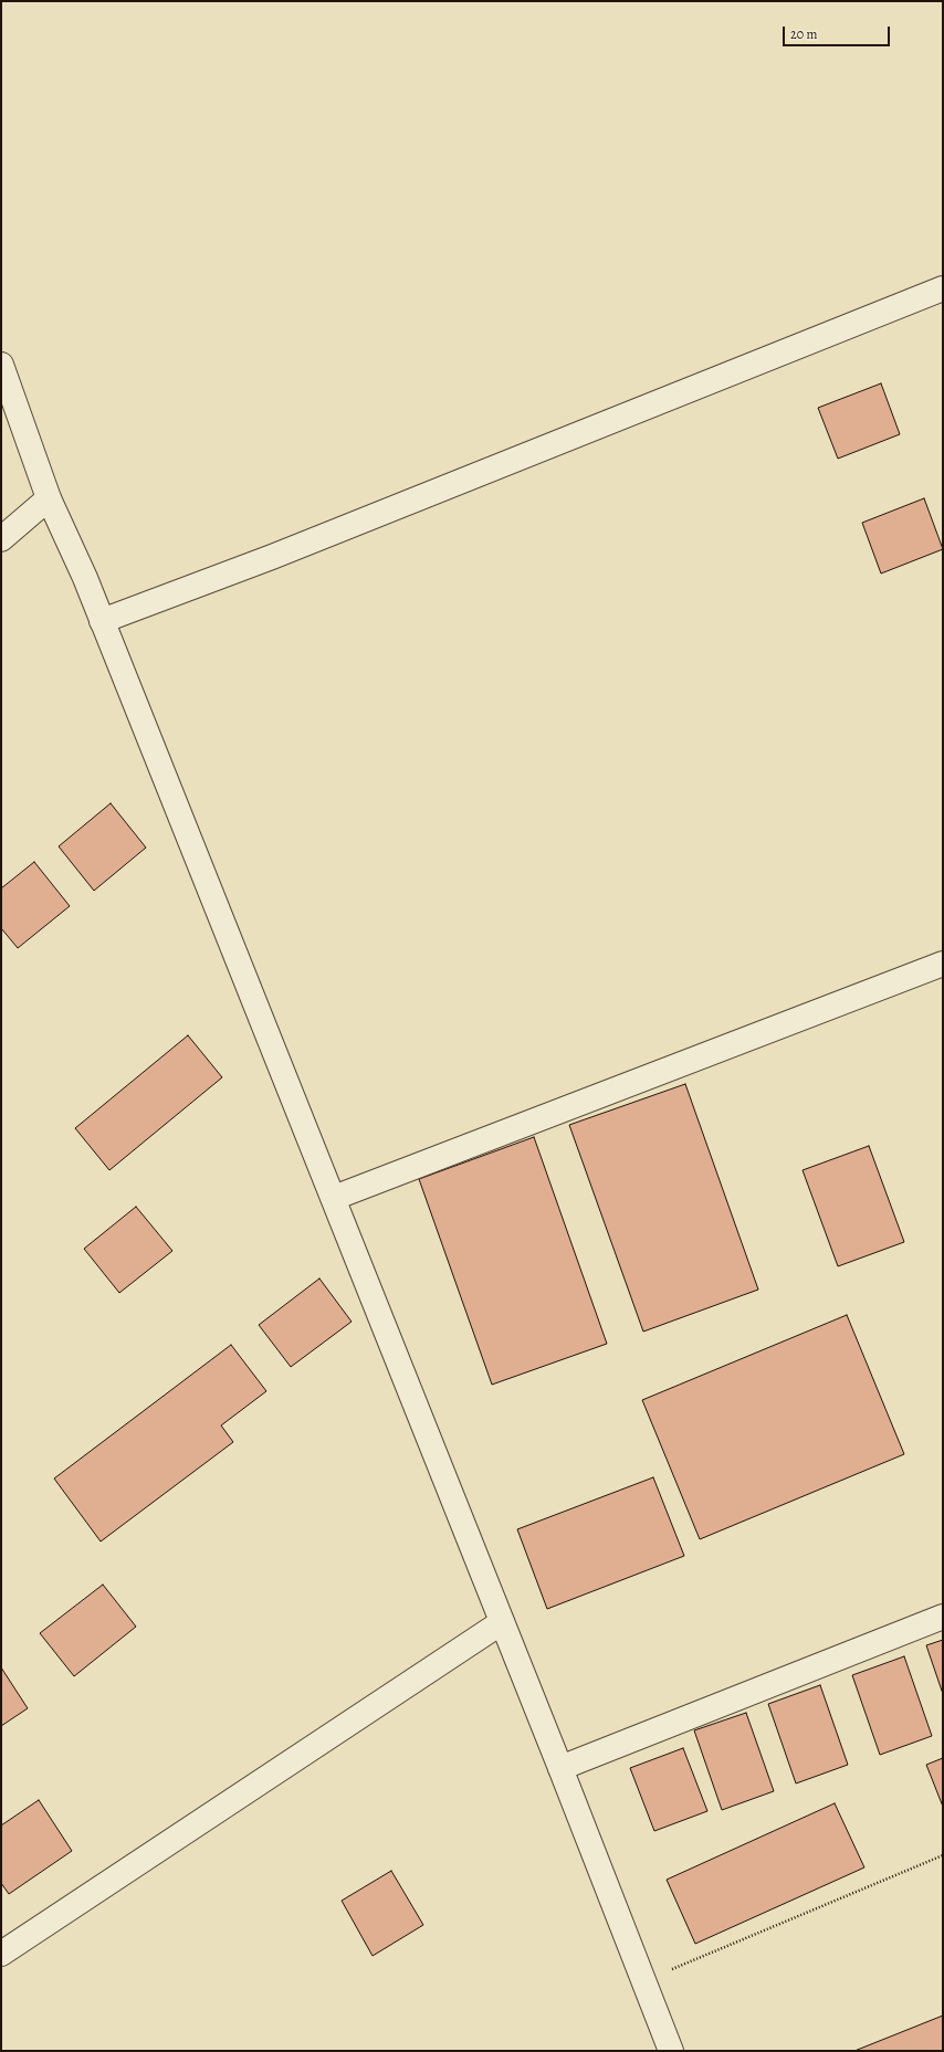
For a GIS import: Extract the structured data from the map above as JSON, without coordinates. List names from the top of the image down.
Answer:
{
  "scale_bar": "20 m"
}
